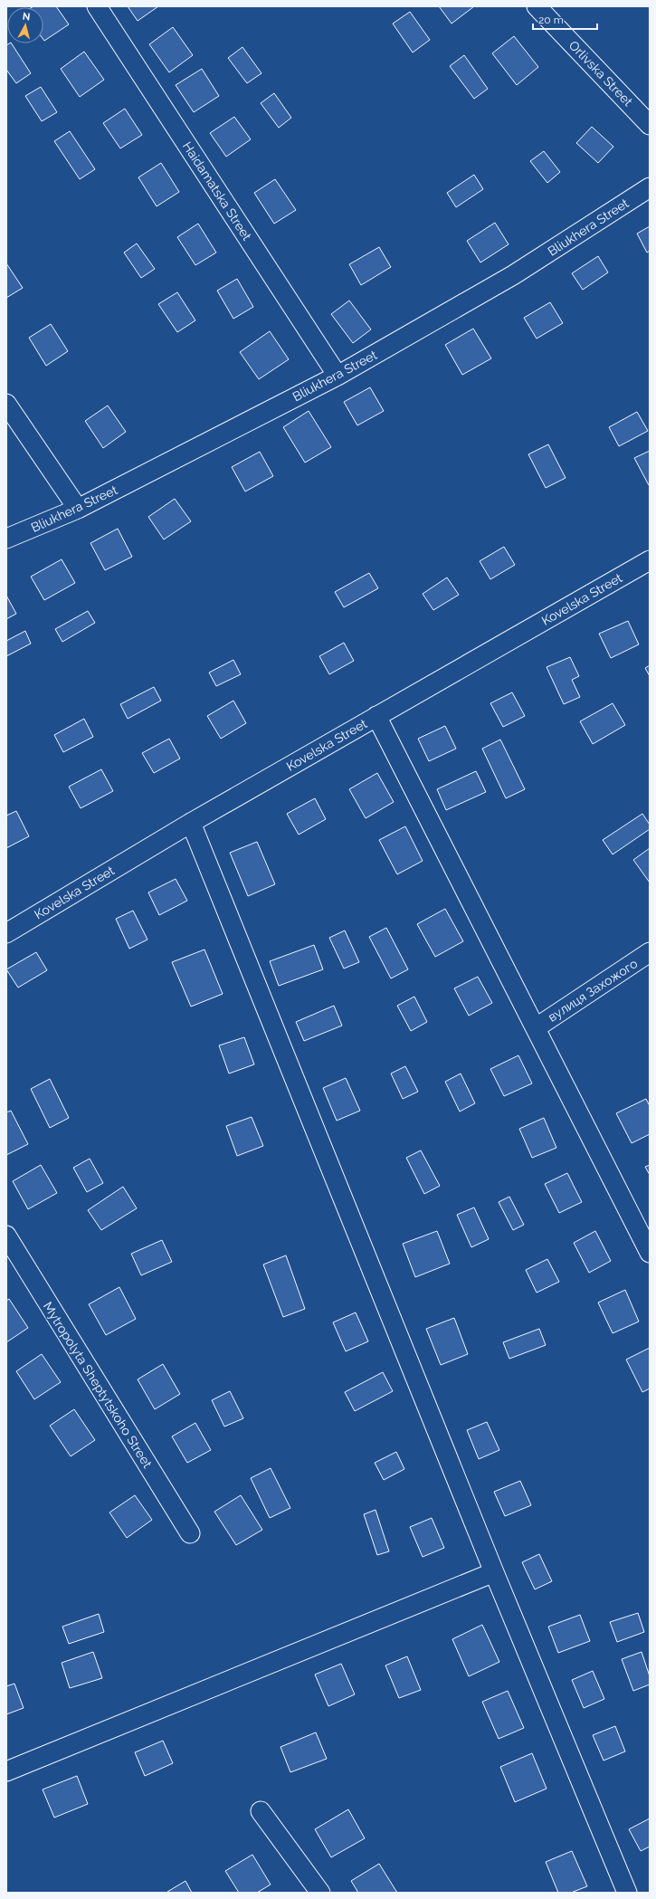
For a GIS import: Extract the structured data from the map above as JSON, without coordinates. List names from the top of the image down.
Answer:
{
  "streets": {
    "street": [
      "Orlivska Street",
      "Haidamatska Street",
      "Bliukhera Street",
      "Kovelska Street",
      "вулиця Захожого",
      "Mytropolyta Sheptytskoho Street"
    ]
  },
  "crossings": [
    ["Haidamatska Street", "Bliukhera Street"]
  ],
  "scale_bar": "20 m",
  "north": "top"
}
